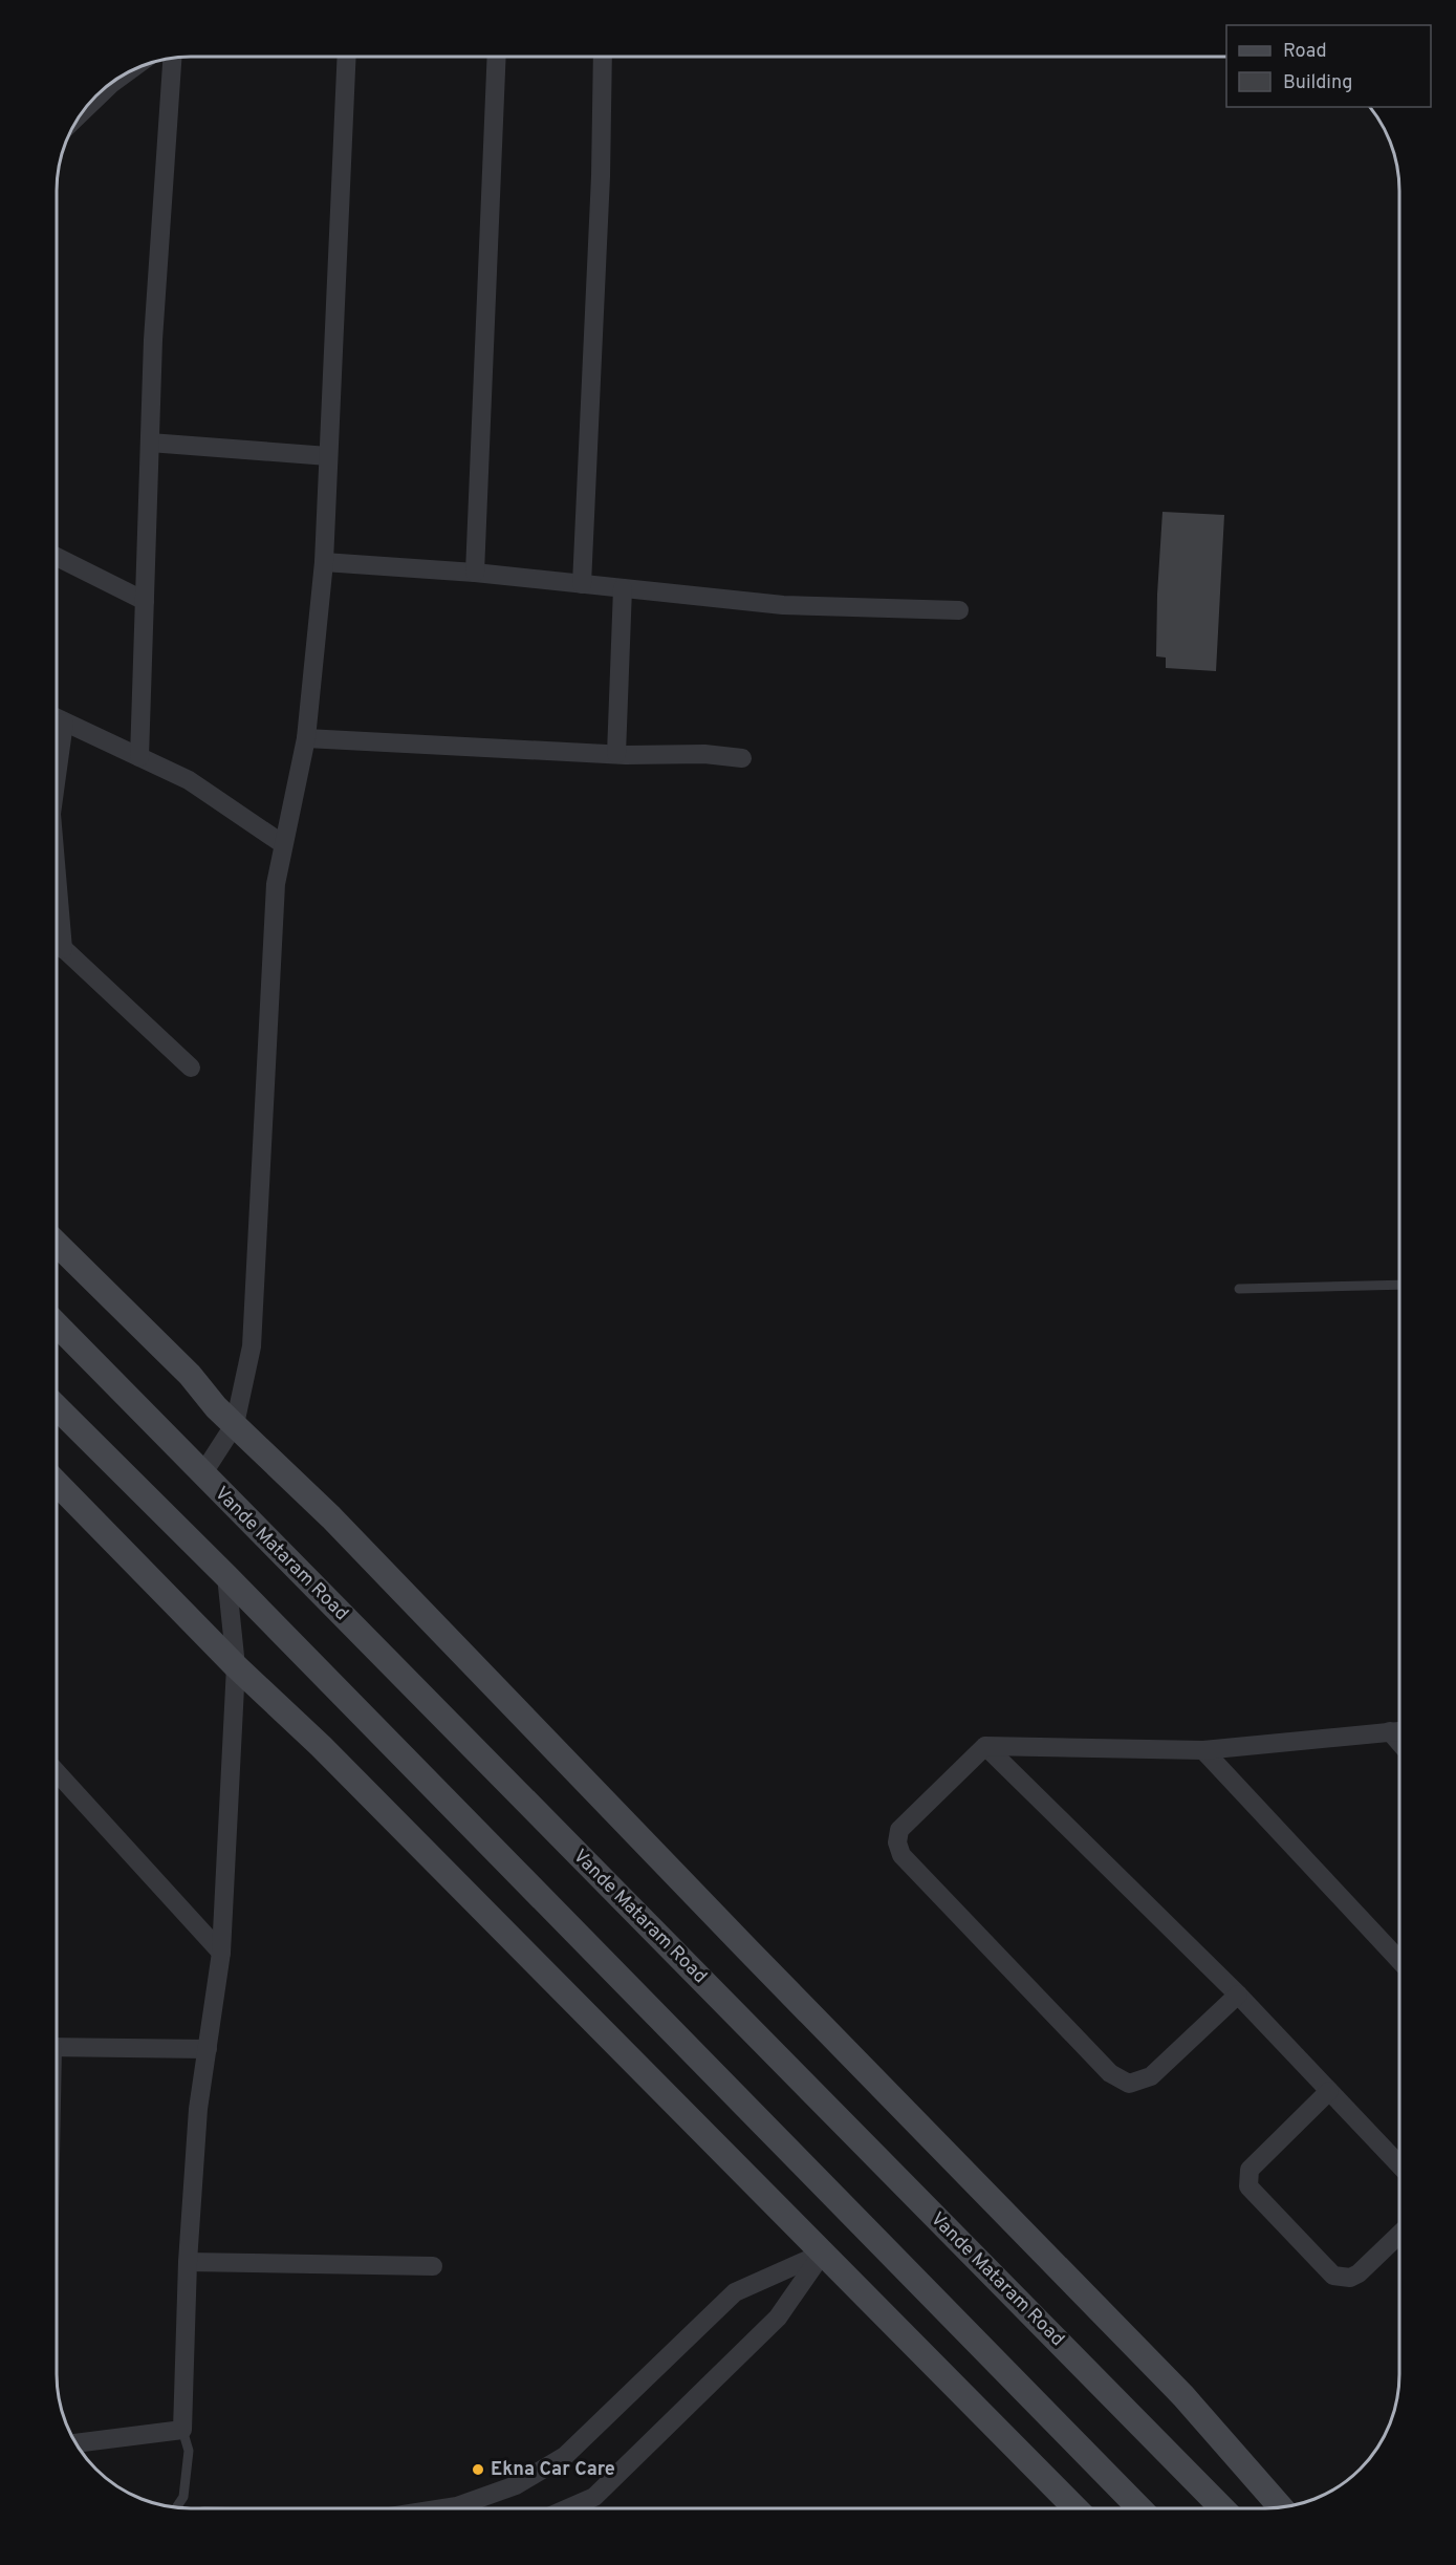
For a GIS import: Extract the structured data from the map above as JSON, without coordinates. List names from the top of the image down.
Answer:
{
  "streets": {
    "main road": ["Vande Mataram Road"]
  },
  "places": ["Ekna Car Care"],
  "legend": ["Road", "Building"]
}
